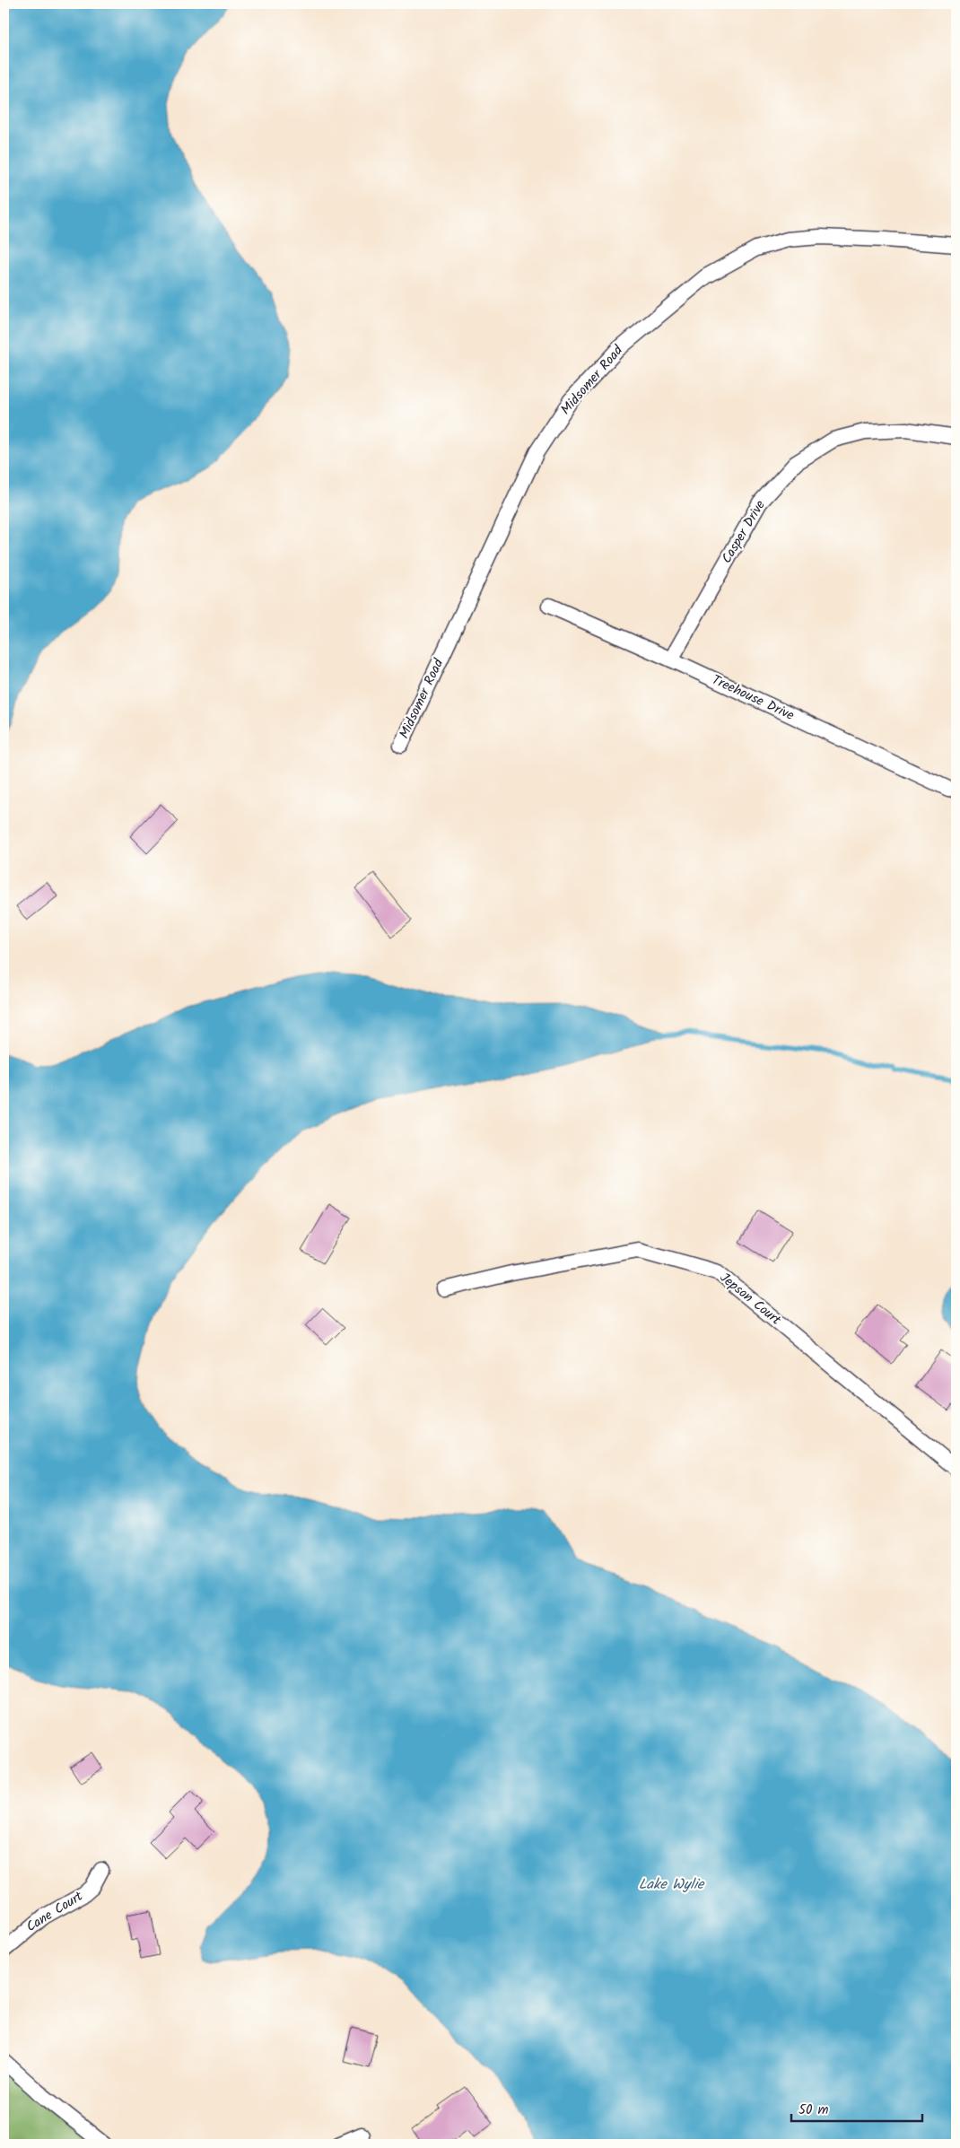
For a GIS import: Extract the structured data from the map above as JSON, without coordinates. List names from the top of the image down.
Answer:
{
  "streets": {
    "street": [
      "Midsomer Road",
      "Casper Drive",
      "Treehouse Drive",
      "Jepson Court",
      "Cane Court"
    ]
  },
  "crossings": [
    ["Casper Drive", "Treehouse Drive"]
  ],
  "water": ["Lake Wylie"],
  "scale_bar": "50 m"
}
